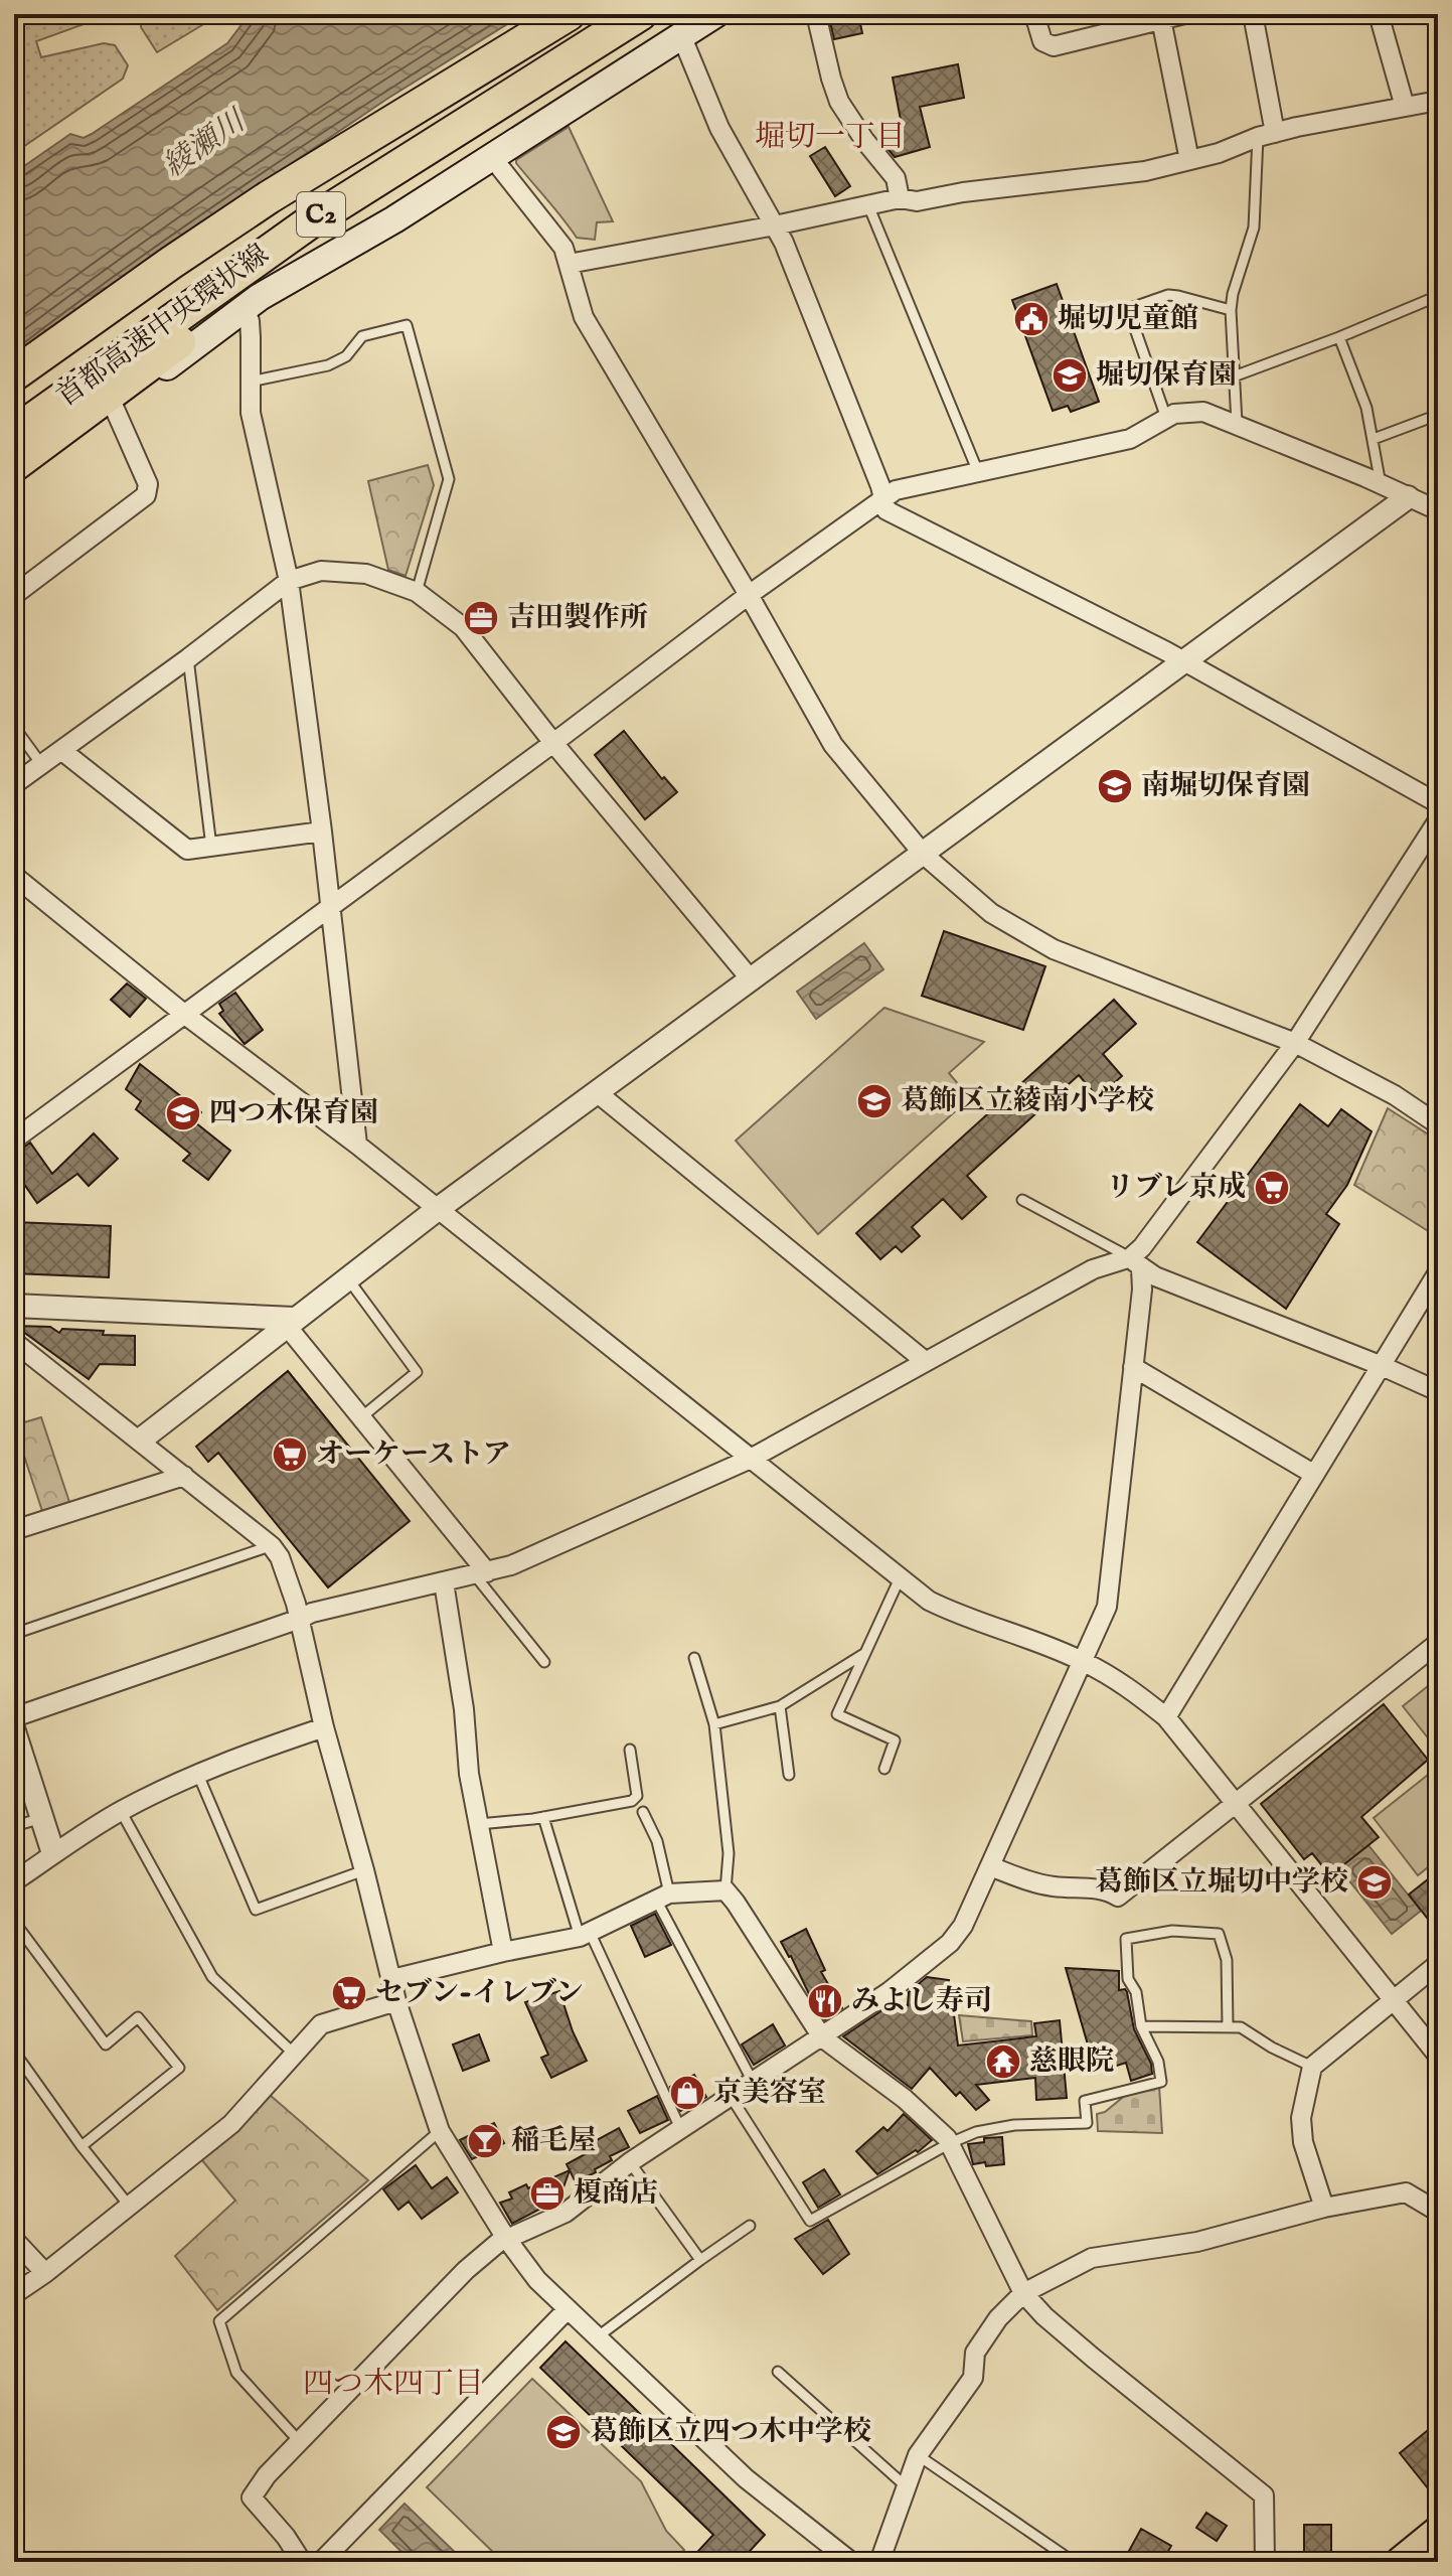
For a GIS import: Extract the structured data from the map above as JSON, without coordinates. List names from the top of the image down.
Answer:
{
  "streets": {
    "highway": ["C2", "首都高速中央環状線"]
  },
  "districts": ["堀切一丁目", "四つ木四丁目"],
  "water": ["綾瀬川"],
  "places": {
    "public building": ["堀切児童館"],
    "school or university": [
      "堀切保育園",
      "南堀切保育園",
      "葛飾区立綾南小学校",
      "四つ木保育園",
      "葛飾区立堀切中学校",
      "葛飾区立四つ木中学校"
    ],
    "office": ["吉田製作所", "榎商店"],
    "supermarket": ["リブレ京成", "オーケーストア", "セブン-イレブン"],
    "restaurant": ["みよし寿司"],
    "temple": ["慈眼院"],
    "shop": ["京美容室"],
    "bar": ["稲毛屋"]
  }
}
